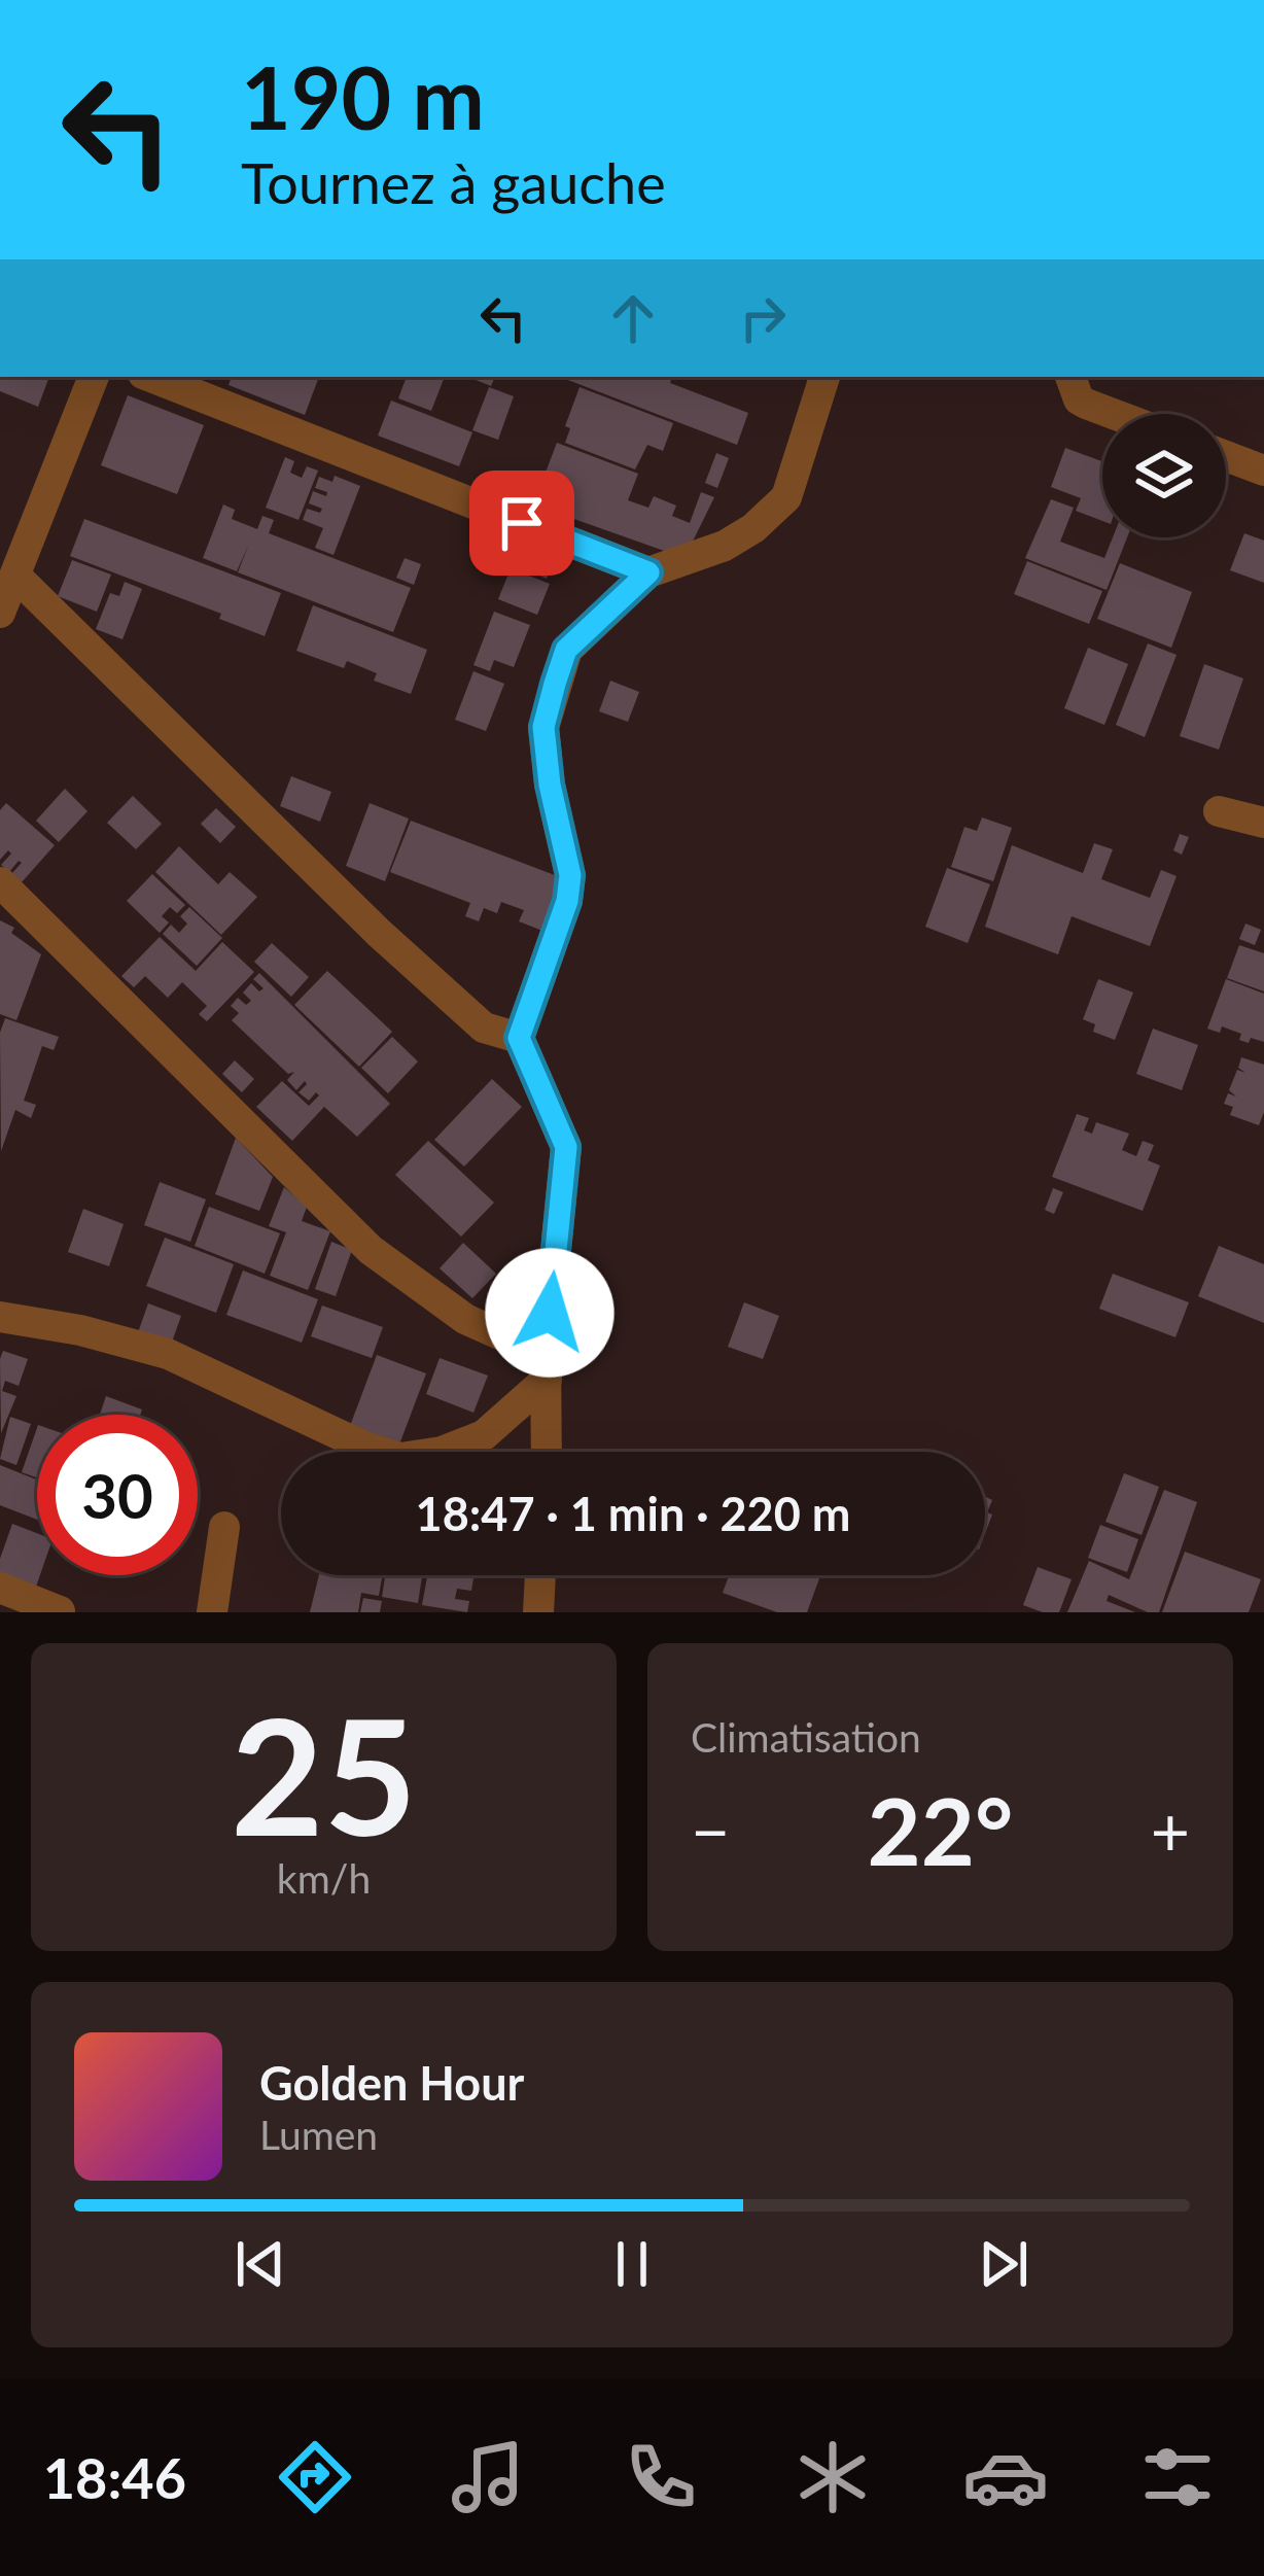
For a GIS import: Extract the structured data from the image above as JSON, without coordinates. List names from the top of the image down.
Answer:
{
  "page": {
    "turn": ["190 m", "Tournez à gauche"],
    "limit": "30",
    "trip": "18:47 · 1 min · 220 m",
    "tile": [
      ["25", "km/h"],
      "Climatisation"
    ],
    "heat": ["−", "22°", "+"],
    "song": ["Golden Hour", "Lumen"],
    "tabs": "18:46"
  }
}
